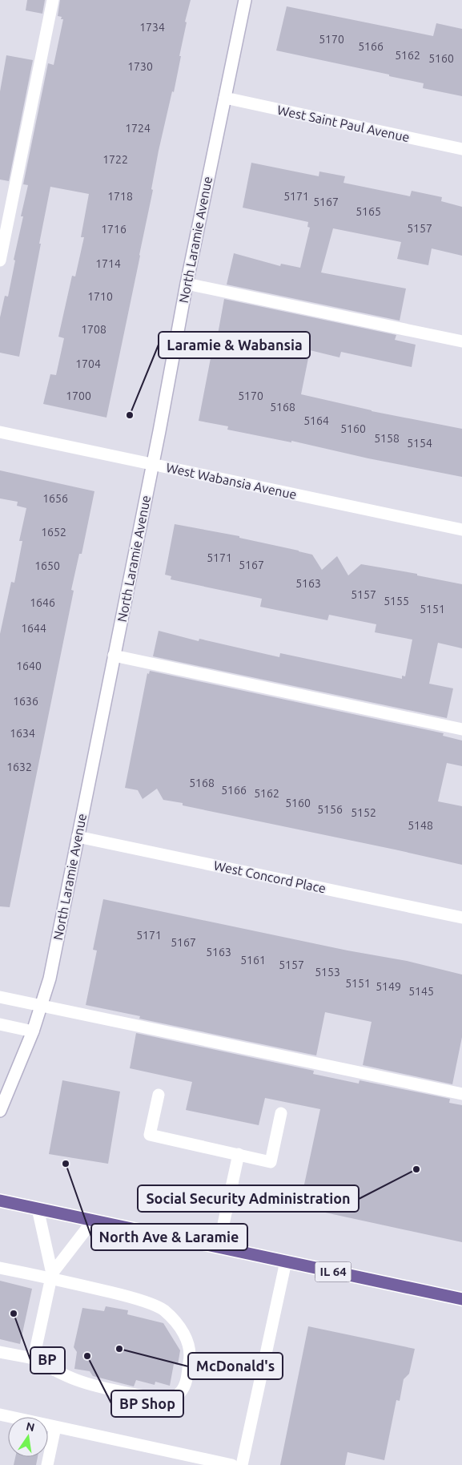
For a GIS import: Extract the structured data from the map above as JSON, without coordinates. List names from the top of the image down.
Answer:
{
  "streets": {
    "main road": ["IL 64"],
    "street": [
      "West Saint Paul Avenue",
      "North Laramie Avenue",
      "West Wabansia Avenue",
      "West Concord Place"
    ]
  },
  "crossings": [
    ["West Saint Paul Avenue", "North Laramie Avenue"],
    ["North Laramie Avenue", "West Wabansia Avenue"],
    ["North Laramie Avenue", "West Concord Place"]
  ],
  "places": [
    "Laramie & Wabansia",
    "North Ave & Laramie",
    "Social Security Administration",
    "BP",
    "McDonald's",
    "BP Shop"
  ],
  "house_numbers": [
    "1734",
    "5170",
    "5166",
    "5162",
    "5160",
    "1730",
    "1724",
    "1722",
    "1718",
    "5171",
    "5167",
    "5165",
    "5157",
    "1716",
    "1714",
    "1710",
    "1708",
    "1704",
    "1700",
    "5170",
    "5168",
    "5164",
    "5160",
    "5158",
    "5154",
    "1656",
    "1652",
    "5171",
    "5167",
    "1650",
    "5163",
    "5157",
    "5155",
    "1646",
    "5151",
    "1644",
    "1640",
    "1636",
    "1634",
    "1632",
    "5168",
    "5166",
    "5162",
    "5160",
    "5156",
    "5152",
    "5148",
    "5171",
    "5167",
    "5163",
    "5161",
    "5157",
    "5153",
    "5151",
    "5149",
    "5145"
  ],
  "north": "top"
}
